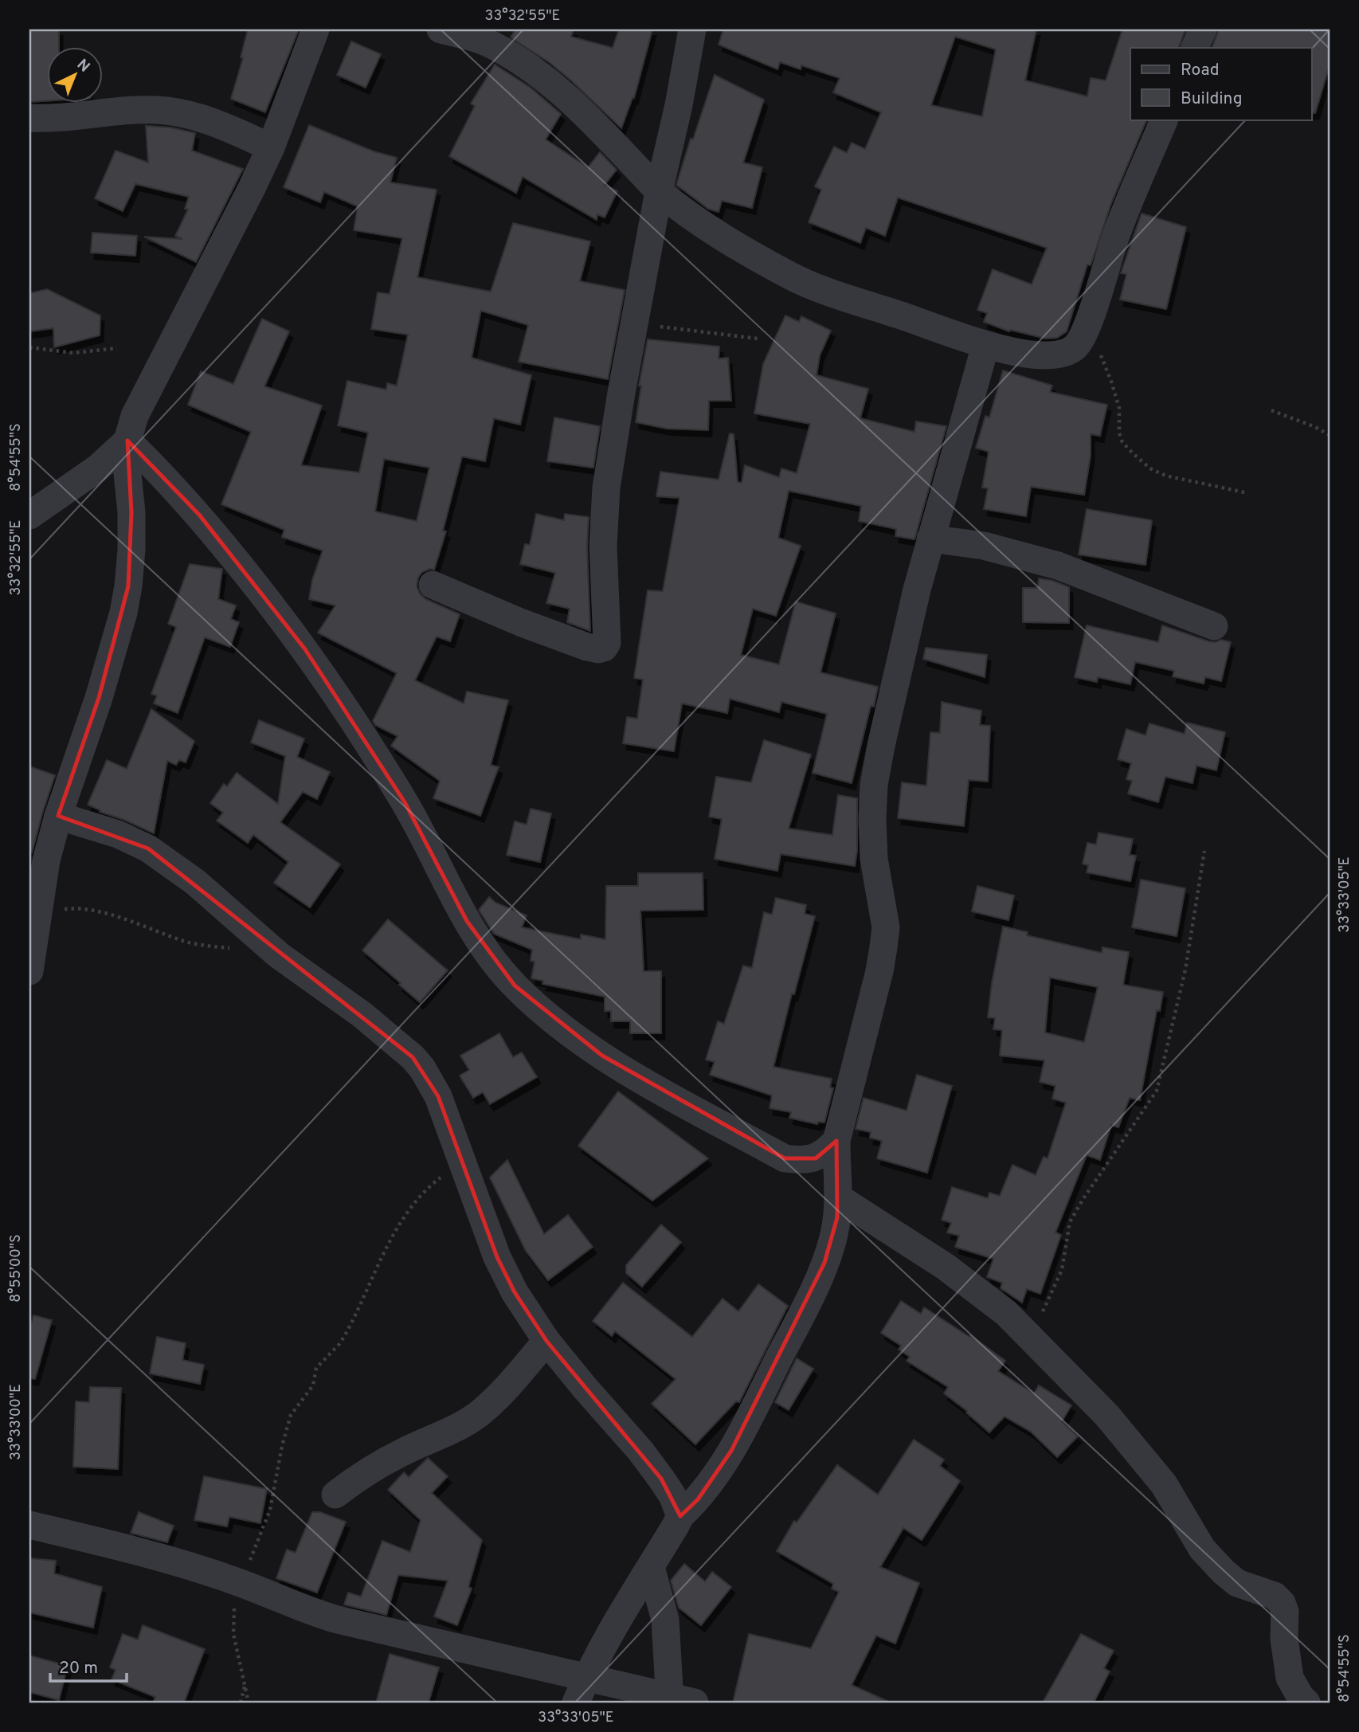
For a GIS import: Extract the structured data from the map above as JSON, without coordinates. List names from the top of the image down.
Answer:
{
  "legend": ["Road", "Building"],
  "scale_bar": "20 m",
  "north": "top right",
  "coordinates": [
    "33°32'55\"E",
    "8°54'55\"S",
    "33°33'05\"E",
    "8°55'00\"S",
    "33°33'00\"E"
  ]
}
